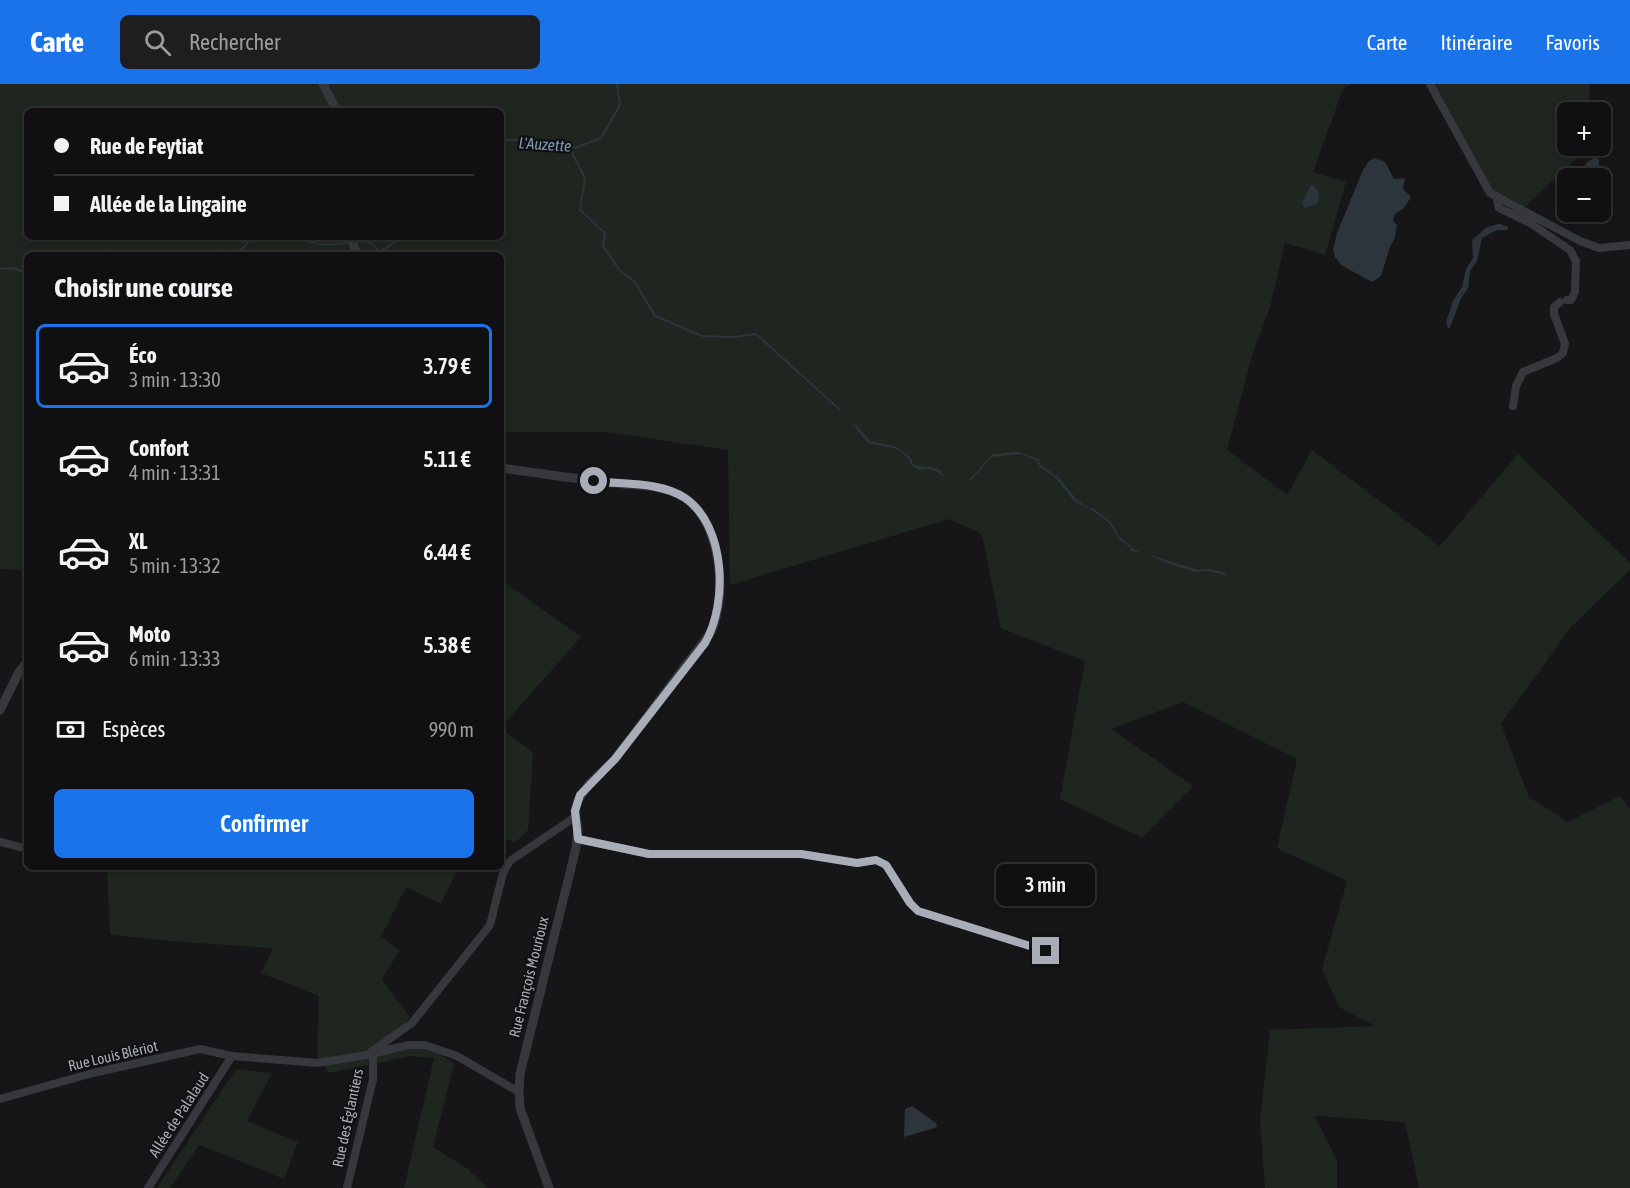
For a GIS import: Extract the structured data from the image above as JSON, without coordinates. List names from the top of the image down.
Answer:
{
  "streets": {
    "street": [
      "Rue François Mourioux",
      "Rue Louis Blériot",
      "Allée de Palalaud",
      "Rue des Églantiers"
    ]
  },
  "crossings": [
    ["Rue François Mourioux", "Rue Louis Blériot"],
    ["Rue Louis Blériot", "Allée de Palalaud"],
    ["Rue Louis Blériot", "Rue des Églantiers"]
  ],
  "water": ["L'Auzette"],
  "page": {
    "header": "Carte",
    "search": "Rechercher",
    "nav": ["Carte", "Itinéraire", "Favoris"],
    "map_buttons": ["+", "−"],
    "banner": ["Rue de Feytiat", "Allée de la Lingaine"],
    "heading": "Choisir une course",
    "list": [
      {
        "name": "Éco",
        "note": "3 min · 13:30",
        "value": "3.79 €"
      },
      {
        "name": "Confort",
        "note": "4 min · 13:31",
        "value": "5.11 €"
      },
      {
        "name": "XL",
        "note": "5 min · 13:32",
        "value": "6.44 €"
      },
      {
        "name": "Moto",
        "note": "6 min · 13:33",
        "value": "5.38 €"
      }
    ],
    "pay": ["Espèces", "990 m"],
    "buttons": "Confirmer",
    "bubble": "3 min"
  }
}
